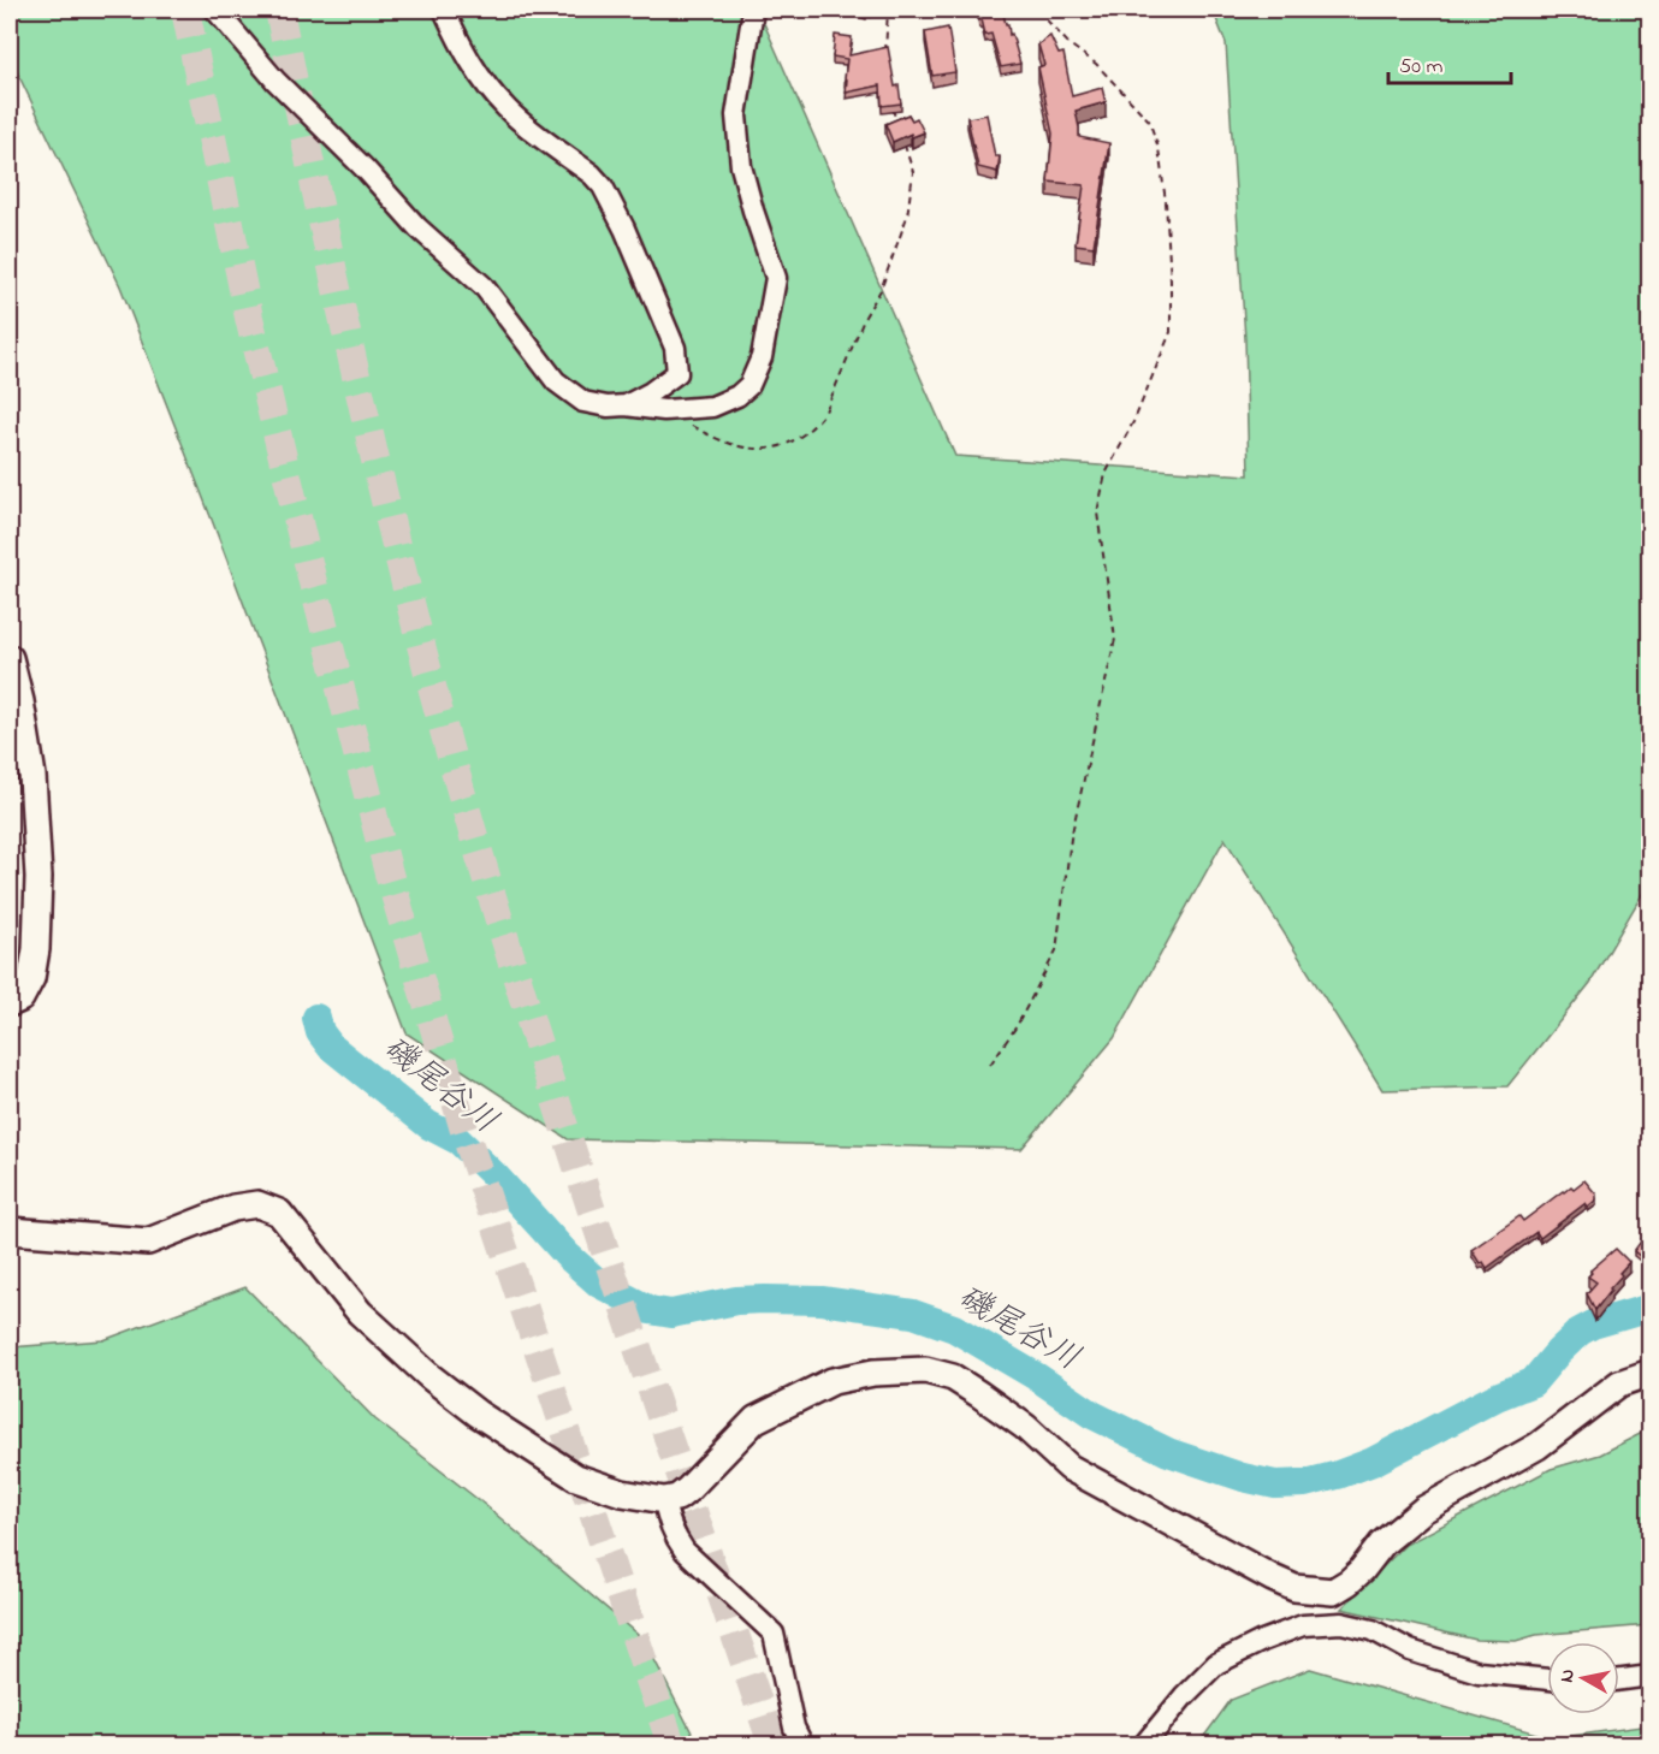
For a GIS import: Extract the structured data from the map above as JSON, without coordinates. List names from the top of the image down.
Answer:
{
  "water": ["磯尾谷川"],
  "scale_bar": "50 m",
  "north": "left"
}
